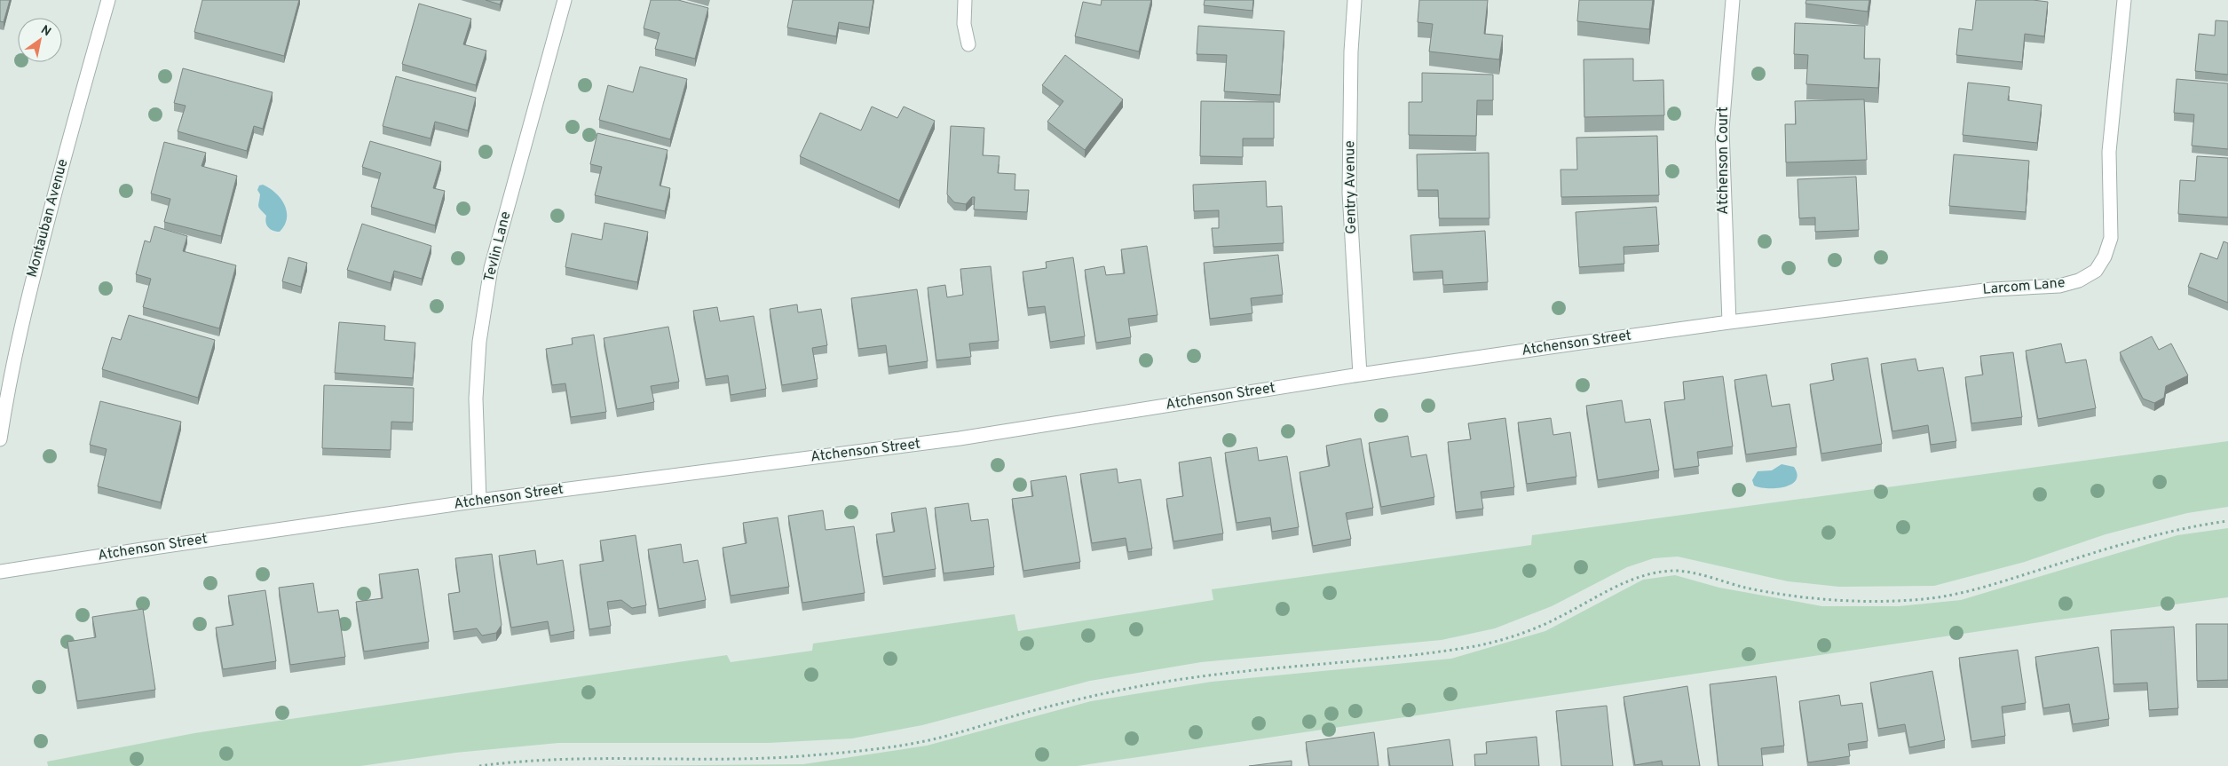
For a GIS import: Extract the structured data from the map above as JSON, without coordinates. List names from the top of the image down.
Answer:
{
  "streets": {
    "street": [
      "Atchenson Court",
      "Gentry Avenue",
      "Montauban Avenue",
      "Tevlin Lane",
      "Larcom Lane",
      "Atchenson Street"
    ]
  },
  "crossings": [
    ["Atchenson Court", "Larcom Lane"],
    ["Atchenson Court", "Atchenson Street"],
    ["Gentry Avenue", "Atchenson Street"],
    ["Tevlin Lane", "Atchenson Street"],
    ["Larcom Lane", "Atchenson Street"]
  ],
  "north": "top right"
}
